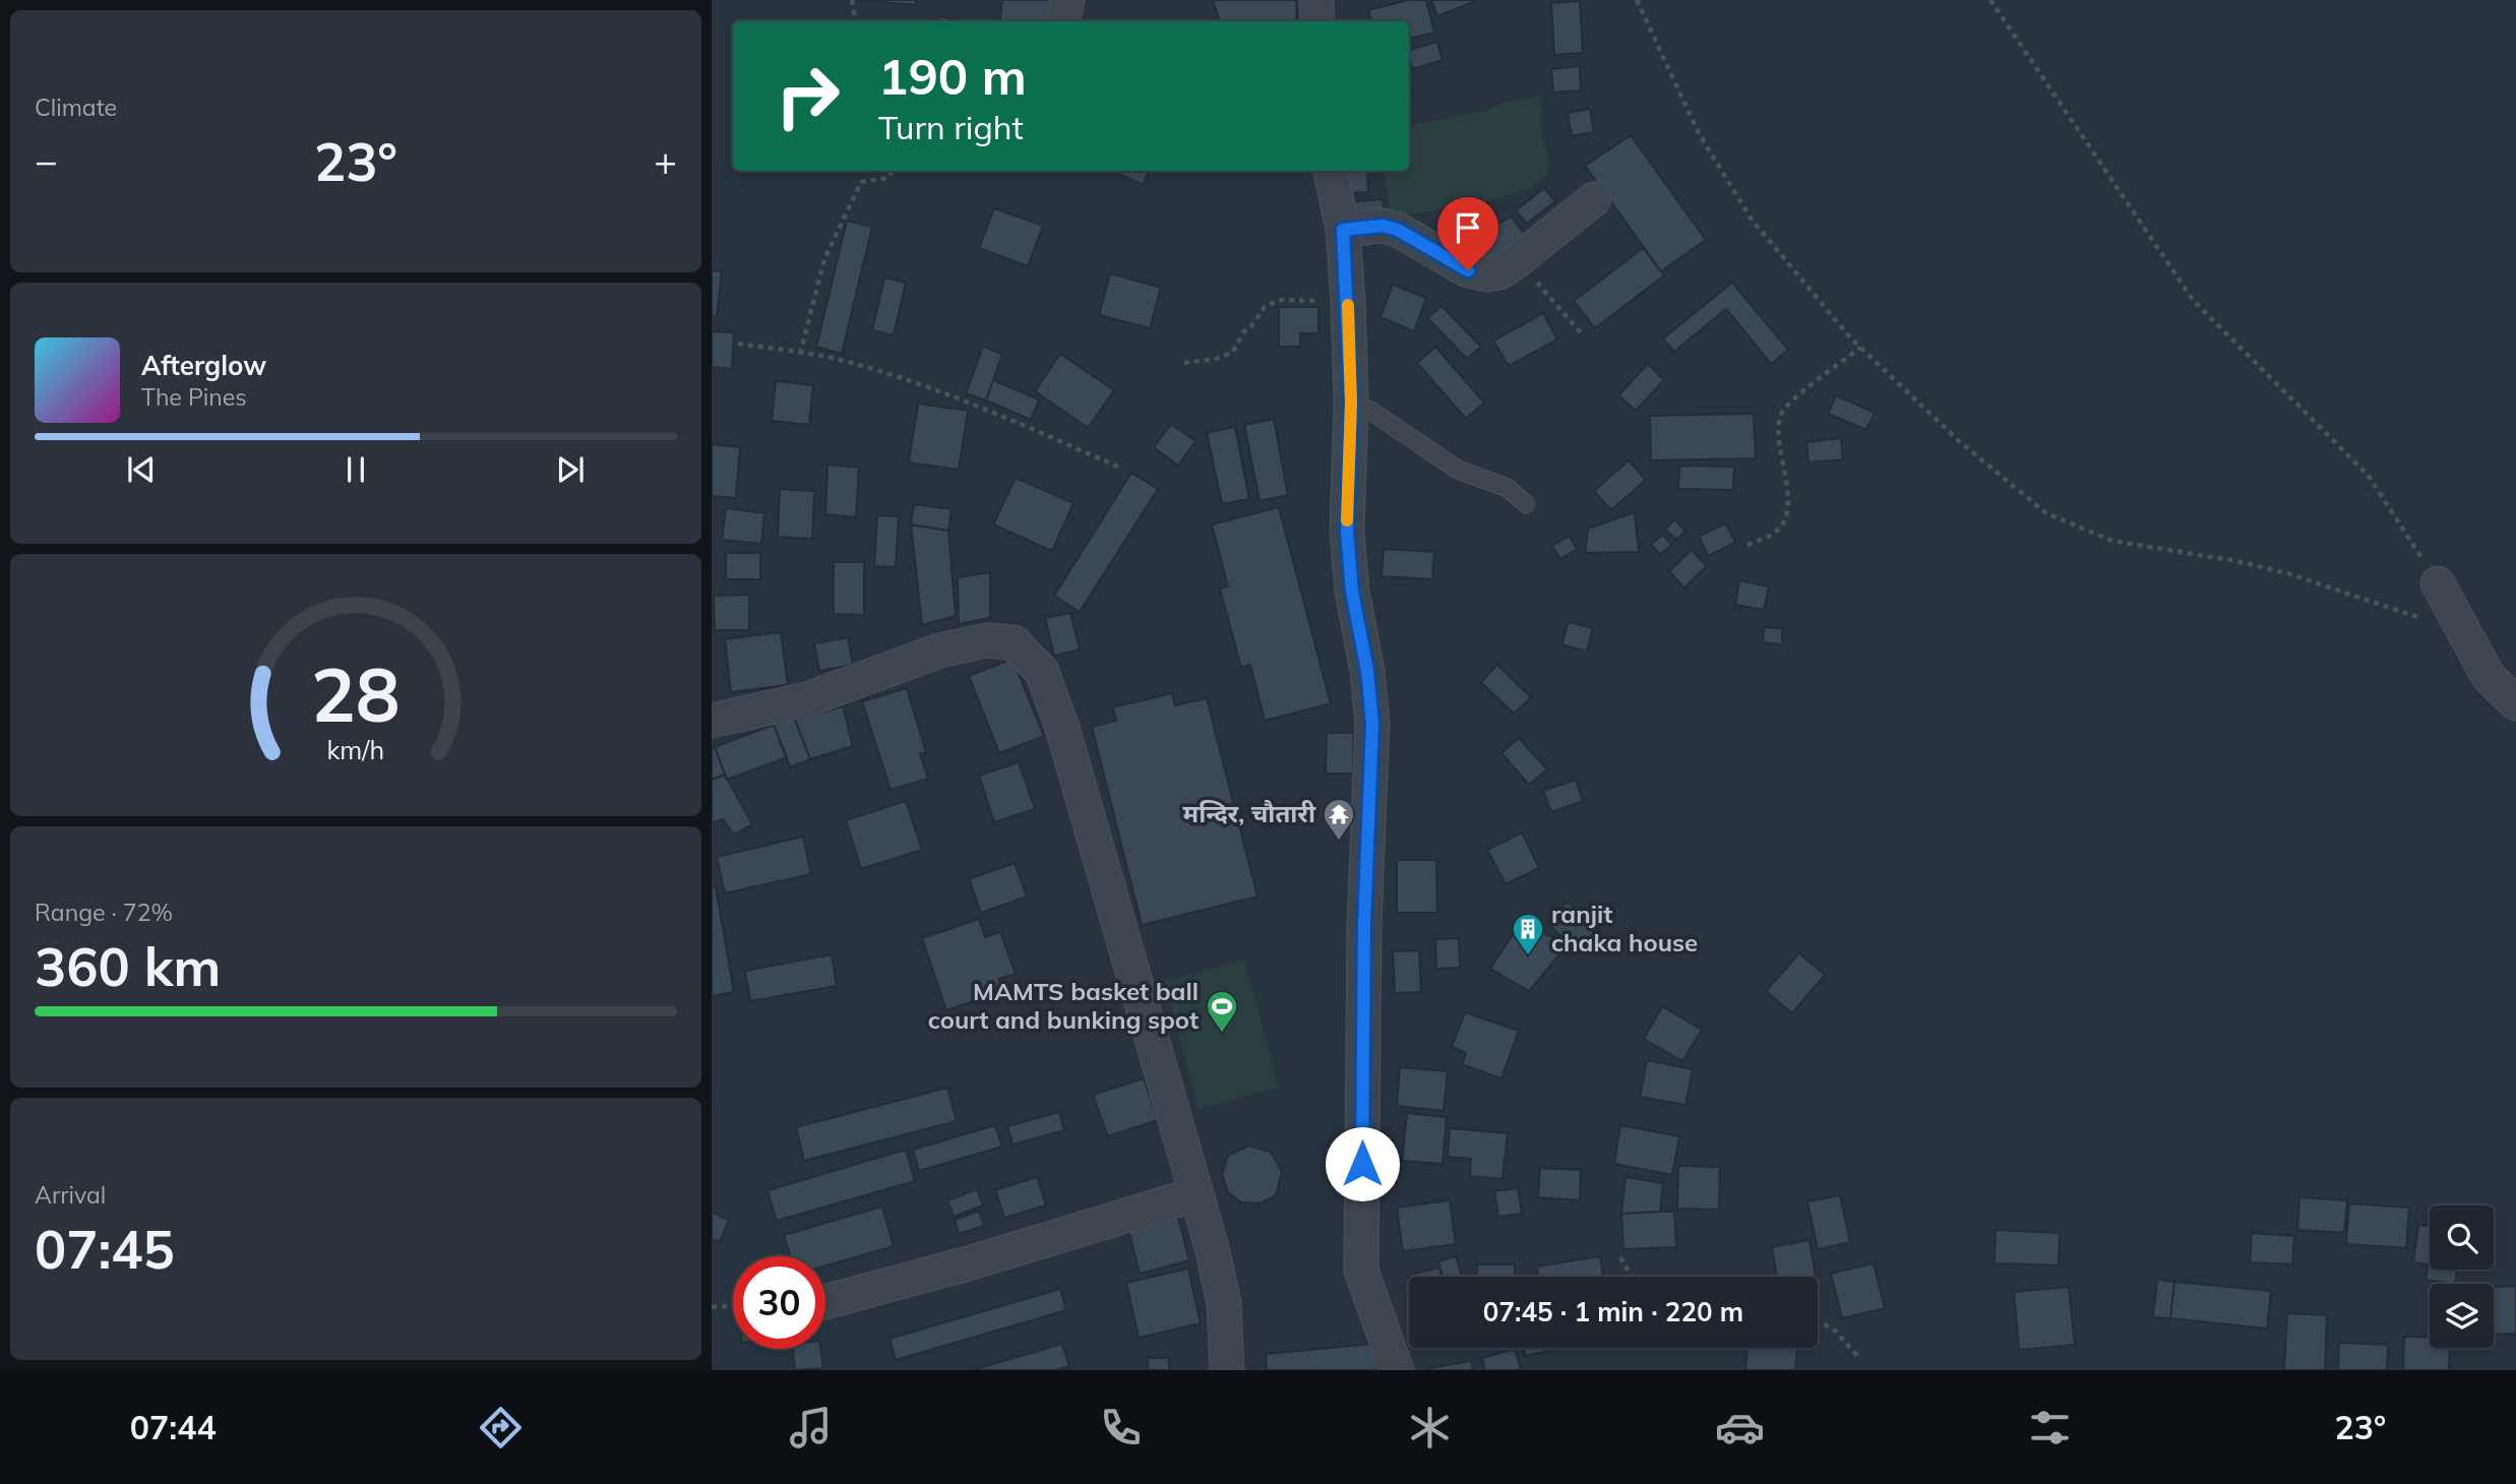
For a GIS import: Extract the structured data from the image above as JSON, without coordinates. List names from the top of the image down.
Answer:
{
  "places": {
    "temple": ["मन्दिर, चौतारी"],
    "building": ["ranjit chaka house"],
    "sports": ["MAMTS basket ball court and bunking spot"]
  },
  "page": {
    "tile": [
      "Climate",
      ["Range · 72%", "360 km"],
      ["Arrival", "07:45"]
    ],
    "turn": ["190 m", "Turn right"],
    "heat": ["−", "23°", "+"],
    "song": ["Afterglow", "The Pines"],
    "limit": "30",
    "trip": "07:45 · 1 min · 220 m",
    "tabs": ["07:44", "23°"],
    "gauge": ["28", "km/h"]
  }
}
